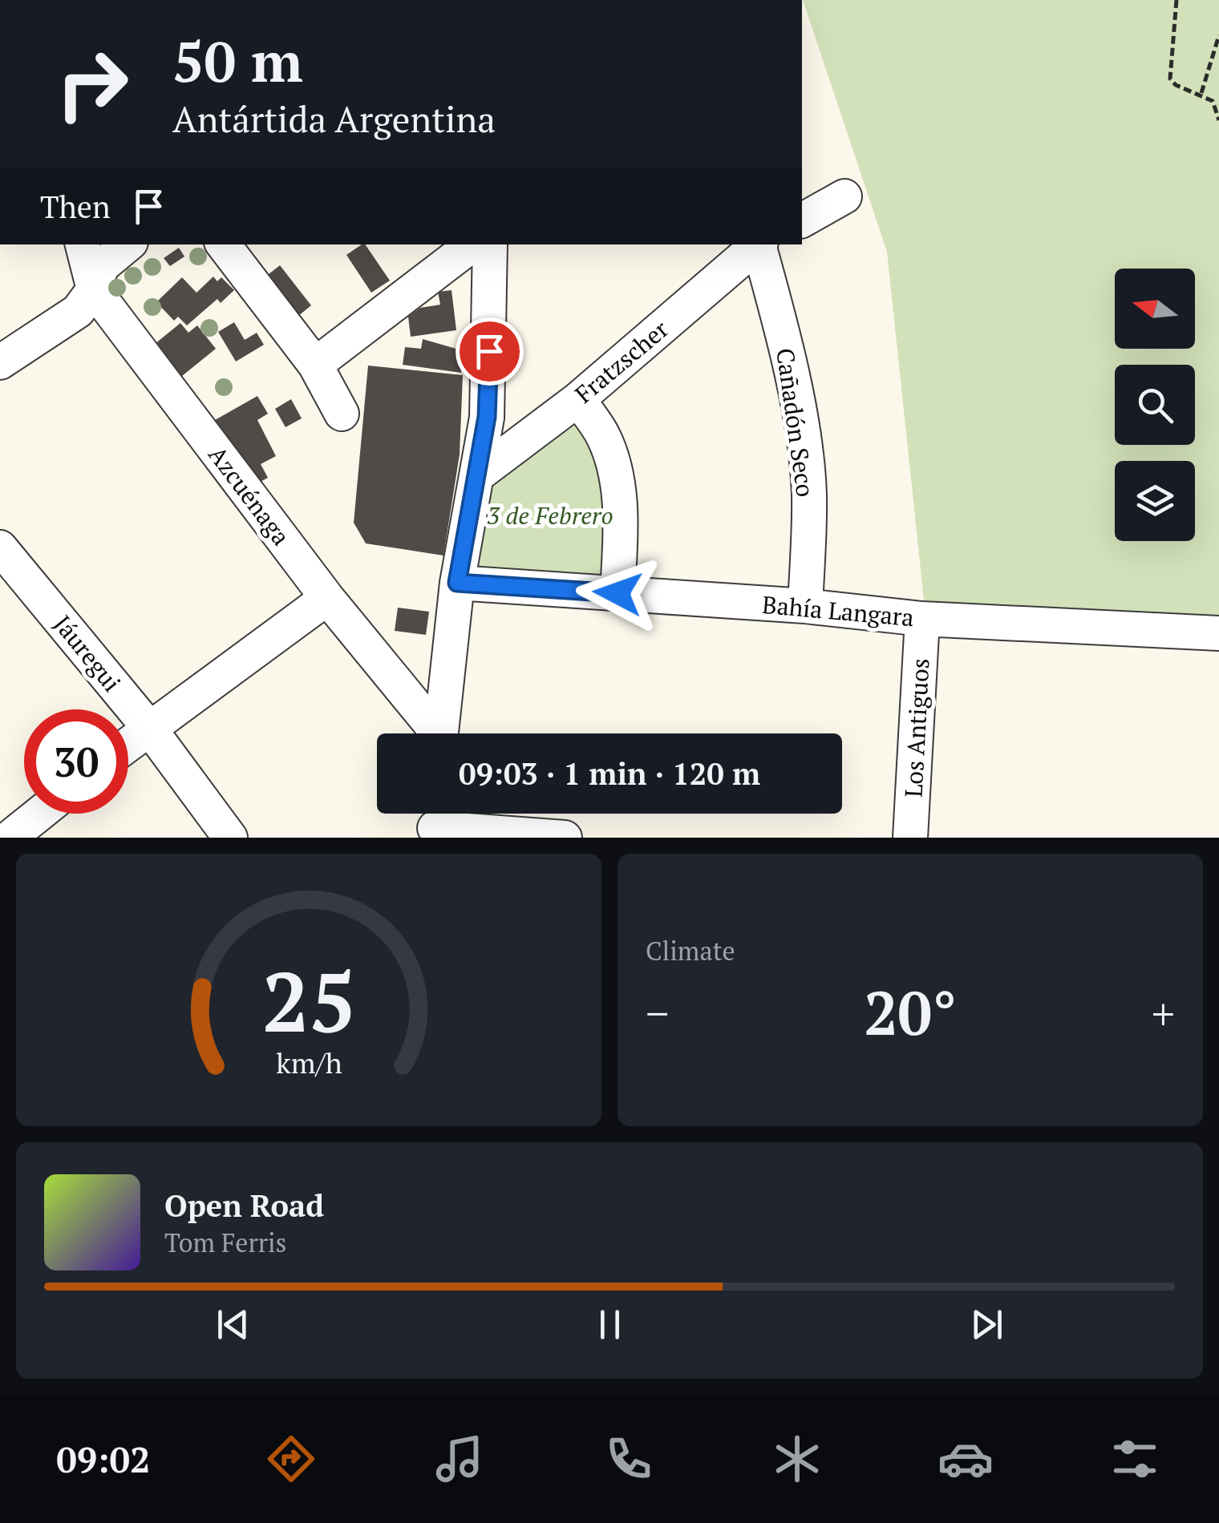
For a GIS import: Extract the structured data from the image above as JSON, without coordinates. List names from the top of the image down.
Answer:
{
  "streets": {
    "street": [
      "Fratzscher",
      "Cañadón Seco",
      "Azcuénaga",
      "Bahía Langara",
      "Jáuregui",
      "Los Antiguos"
    ]
  },
  "crossings": [
    ["Cañadón Seco", "Bahía Langara"],
    ["Bahía Langara", "Los Antiguos"]
  ],
  "parks": ["3 de Febrero"],
  "north": "left",
  "page": {
    "turn": ["50 m", "Antártida Argentina"],
    "then": "Then",
    "limit": "30",
    "trip": "09:03 · 1 min · 120 m",
    "tile": "Climate",
    "heat": ["−", "20°", "+"],
    "song": ["Open Road", "Tom Ferris"],
    "tabs": "09:02",
    "gauge": ["25", "km/h"]
  }
}
